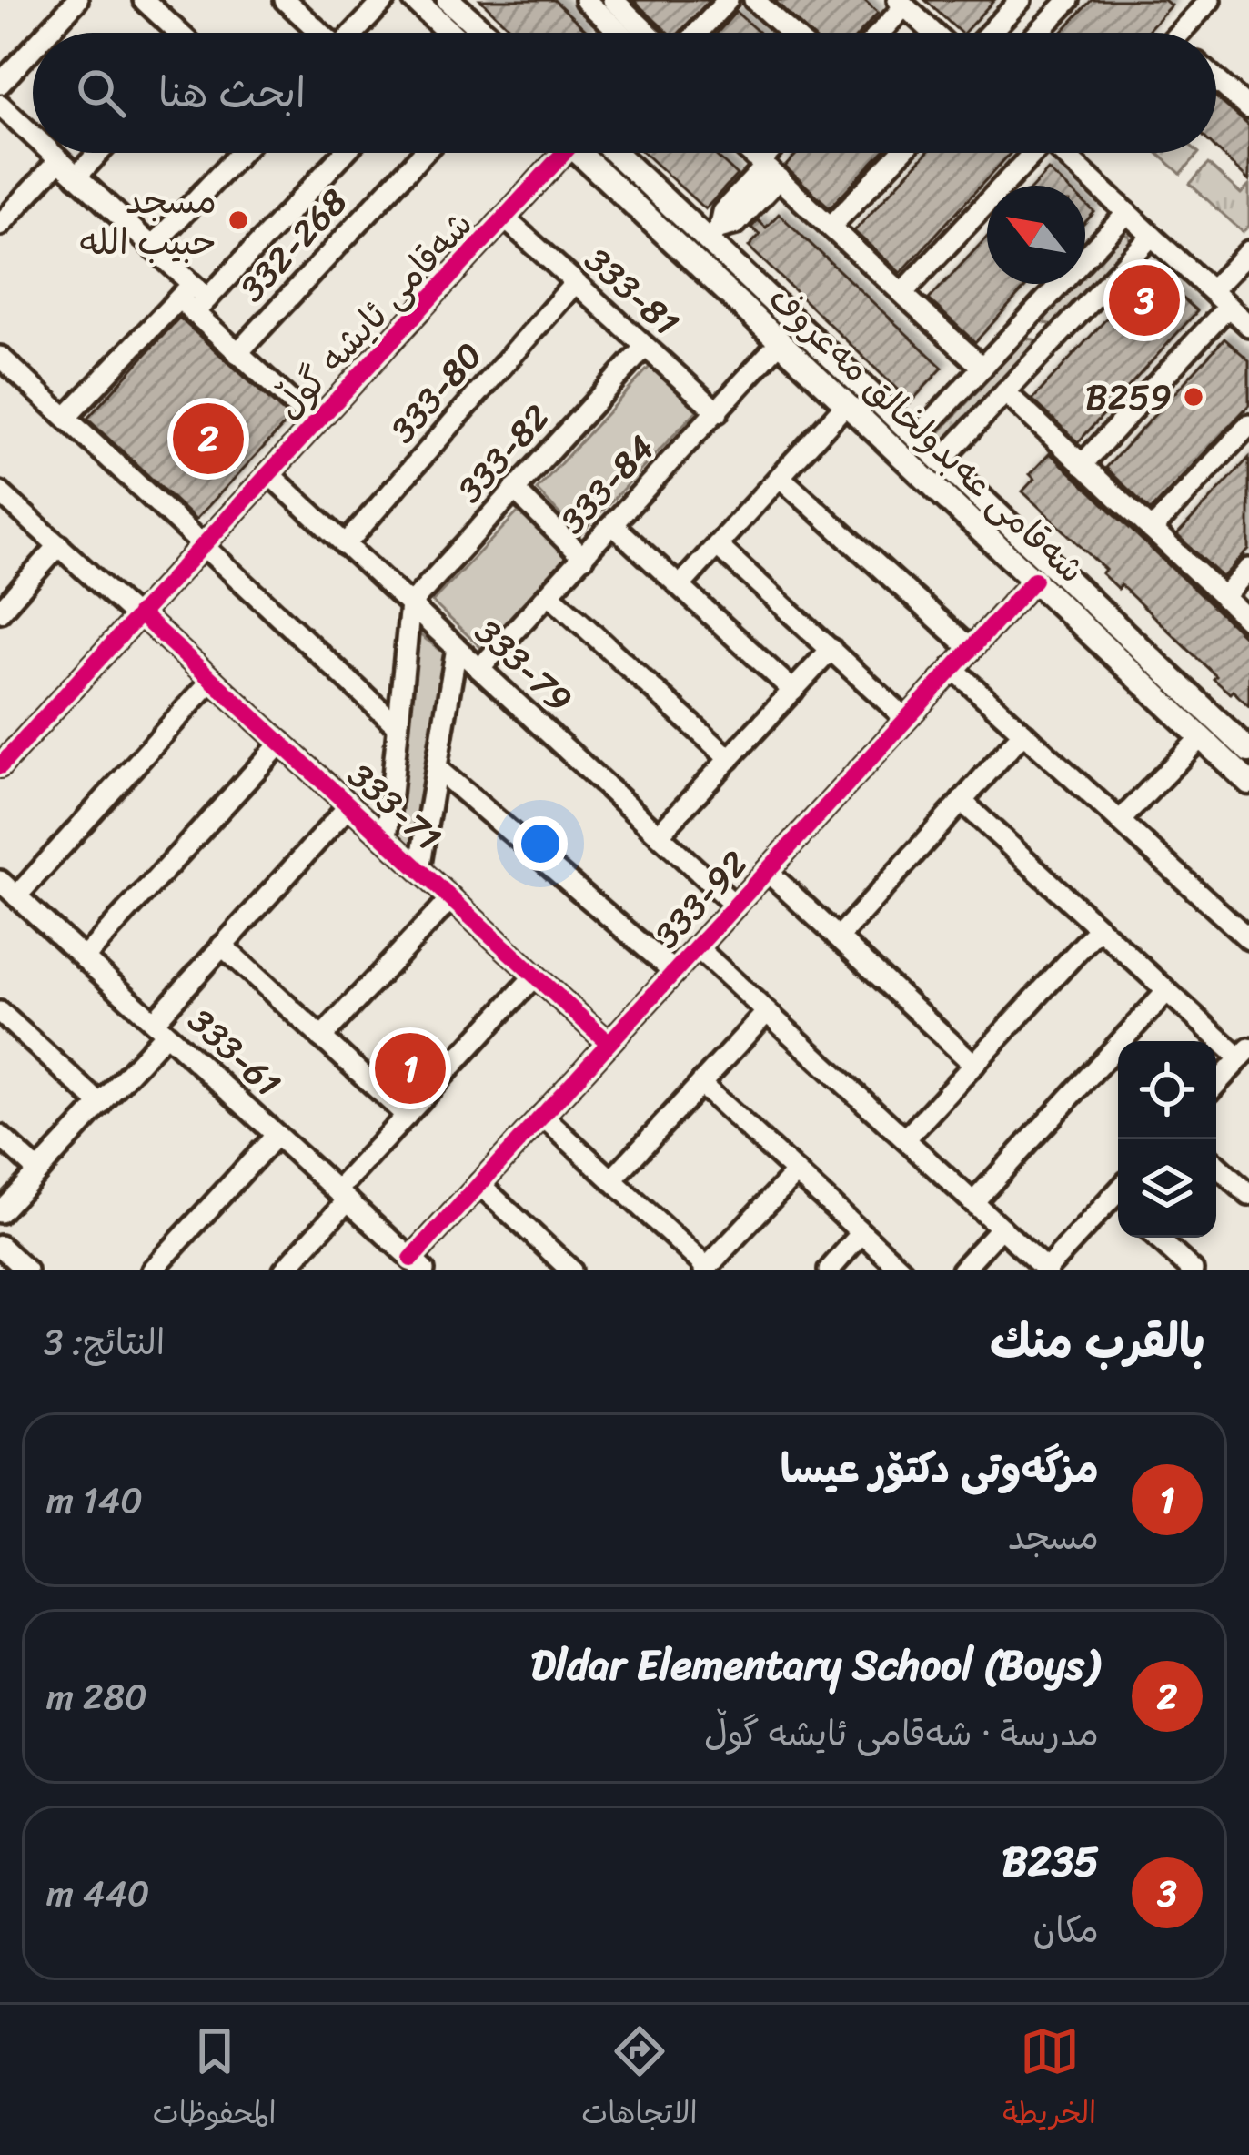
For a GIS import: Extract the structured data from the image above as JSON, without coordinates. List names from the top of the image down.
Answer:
{
  "streets": {
    "main road": ["شەقامی عەبدولخالق مەعروف"],
    "street": [
      "332-268",
      "333-81",
      "شەقامی ئایشە گوڵ",
      "333-80",
      "333-82",
      "333-84",
      "333-79",
      "333-71",
      "333-92",
      "333-61"
    ]
  },
  "crossings": [
    ["333-81", "شەقامی ئایشە گوڵ"],
    ["333-81", "333-80"],
    ["333-81", "333-82"],
    ["333-81", "333-84"],
    ["شەقامی ئایشە گوڵ", "333-79"],
    ["شەقامی ئایشە گوڵ", "333-71"],
    ["333-80", "333-79"],
    ["شەقامی عەبدولخالق مەعروف", "333-84"],
    ["شەقامی عەبدولخالق مەعروف", "333-92"],
    ["333-82", "333-79"],
    ["333-84", "333-79"],
    ["333-79", "333-92"],
    ["333-71", "333-92"],
    ["333-92", "333-61"]
  ],
  "places": ["مسجد حبيب الله", "B259"],
  "north": "top left",
  "page": {
    "search": "ابحث هنا",
    "pins": ["3", "2", "1"],
    "heading": ["بالقرب منك", "النتائج: 3"],
    "list": [
      {
        "mark": "1",
        "name": "مزگەوتی دکتۆر عیسا",
        "note": "مسجد",
        "value": "140 m"
      },
      {
        "mark": "2",
        "name": "Dldar Elementary School (Boys)",
        "note": "مدرسة · شەقامی ئایشە گوڵ",
        "value": "280 m"
      },
      {
        "mark": "3",
        "name": "B235",
        "note": "مكان",
        "value": "440 m"
      }
    ],
    "nav": ["الخريطة", "الاتجاهات", "المحفوظات"]
  }
}
